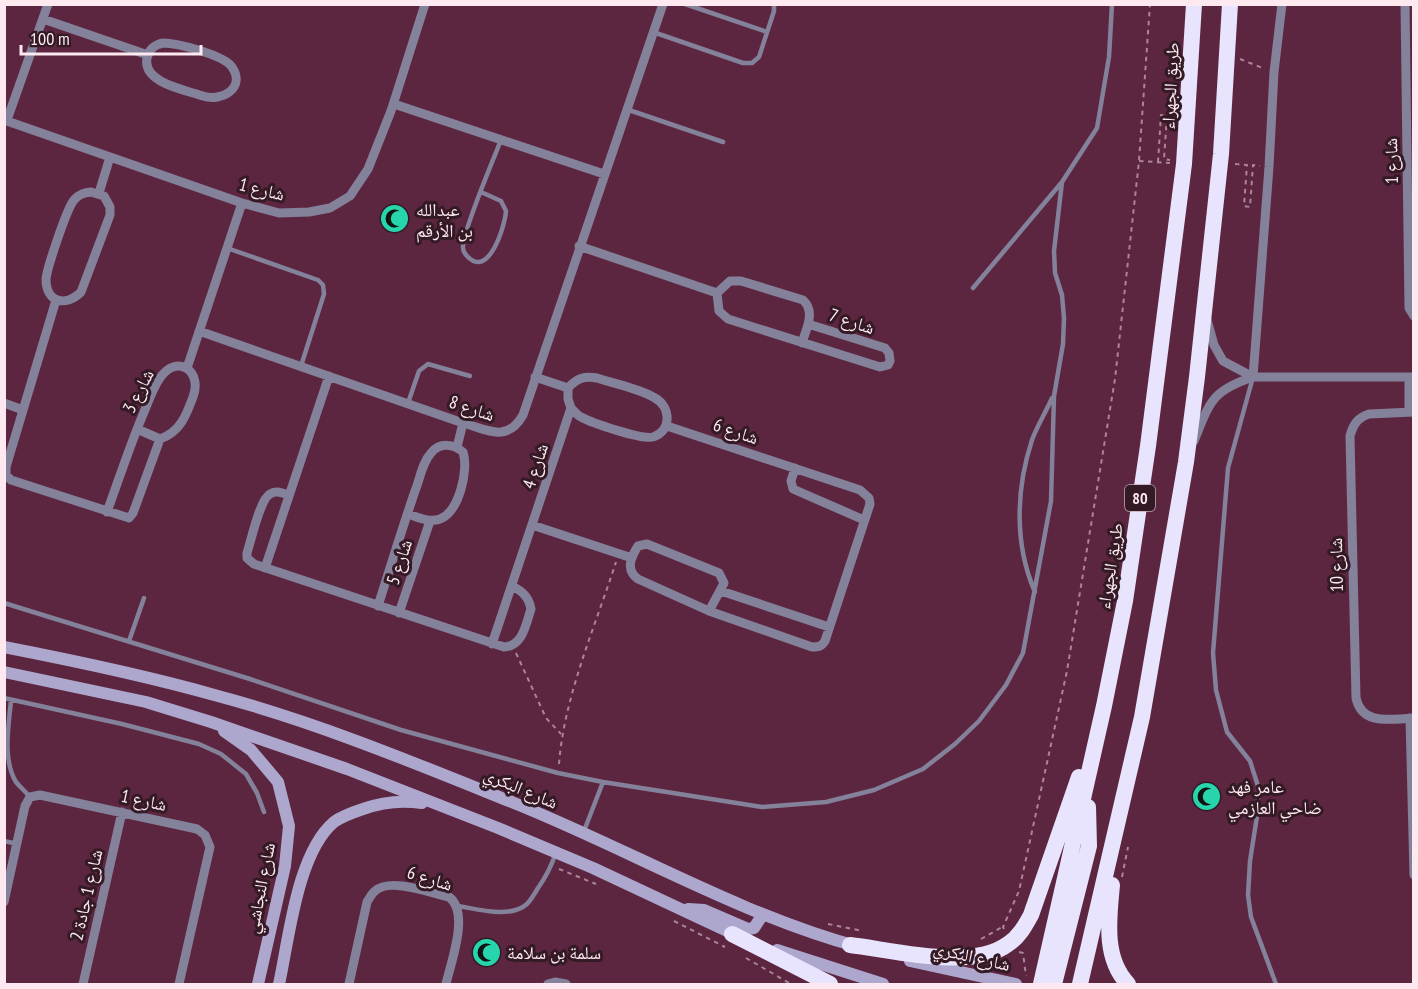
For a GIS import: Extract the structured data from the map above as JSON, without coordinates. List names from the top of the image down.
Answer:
{
  "streets": {
    "highway": ["طريق الجهراء", "80"],
    "main road": ["شارع البكري", "شارع النجاشي"],
    "street": [
      "شارع 1",
      "شارع 7",
      "شارع 3",
      "شارع 8",
      "شارع 6",
      "شارع 4",
      "شارع 5",
      "شارع 10",
      "شارع 1 جادة 2"
    ]
  },
  "crossings": [
    ["شارع 1", "شارع 1 جادة 2"]
  ],
  "places": {
    "mosque": ["عبدالله بن الأرقم", "عامر فهد ضاحي العازمي", "سلمة بن سلامة"]
  },
  "scale_bar": "100 m"
}
